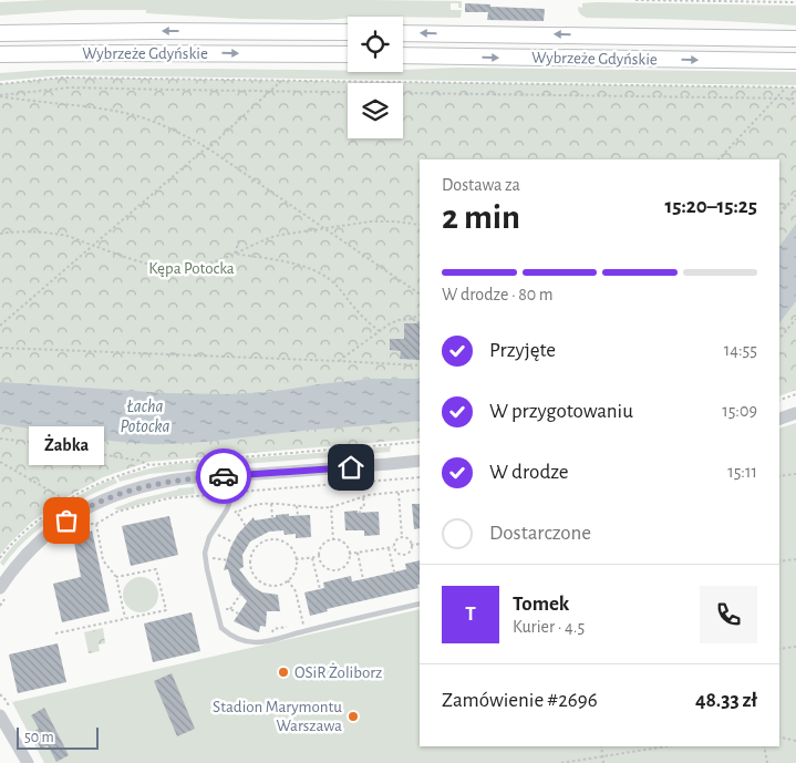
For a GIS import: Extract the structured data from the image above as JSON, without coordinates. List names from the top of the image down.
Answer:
{
  "streets": {
    "main road": ["Wybrzeże Gdyńskie"]
  },
  "water": ["Łacha Potocka"],
  "parks": ["Kępa Potocka"],
  "places": ["Żabka", "OSiR Żoliborz", "Stadion Marymontu Warszawa"],
  "scale_bar": "50 m",
  "page": {
    "heading": ["2 min", "Dostawa za", "15:20–15:25"],
    "panel": [
      "Tomek",
      "Kurier · 4.5",
      "Zamówienie #2696",
      "48.33 zł"
    ],
    "bar": "W drodze · 80 m",
    "list": [
      ["Przyjęte", "14:55"],
      ["W przygotowaniu", "15:09"],
      ["W drodze", "15:11"],
      "Dostarczone"
    ],
    "bubble": "Żabka",
    "round": "T",
    "scale": "50 m"
  }
}
